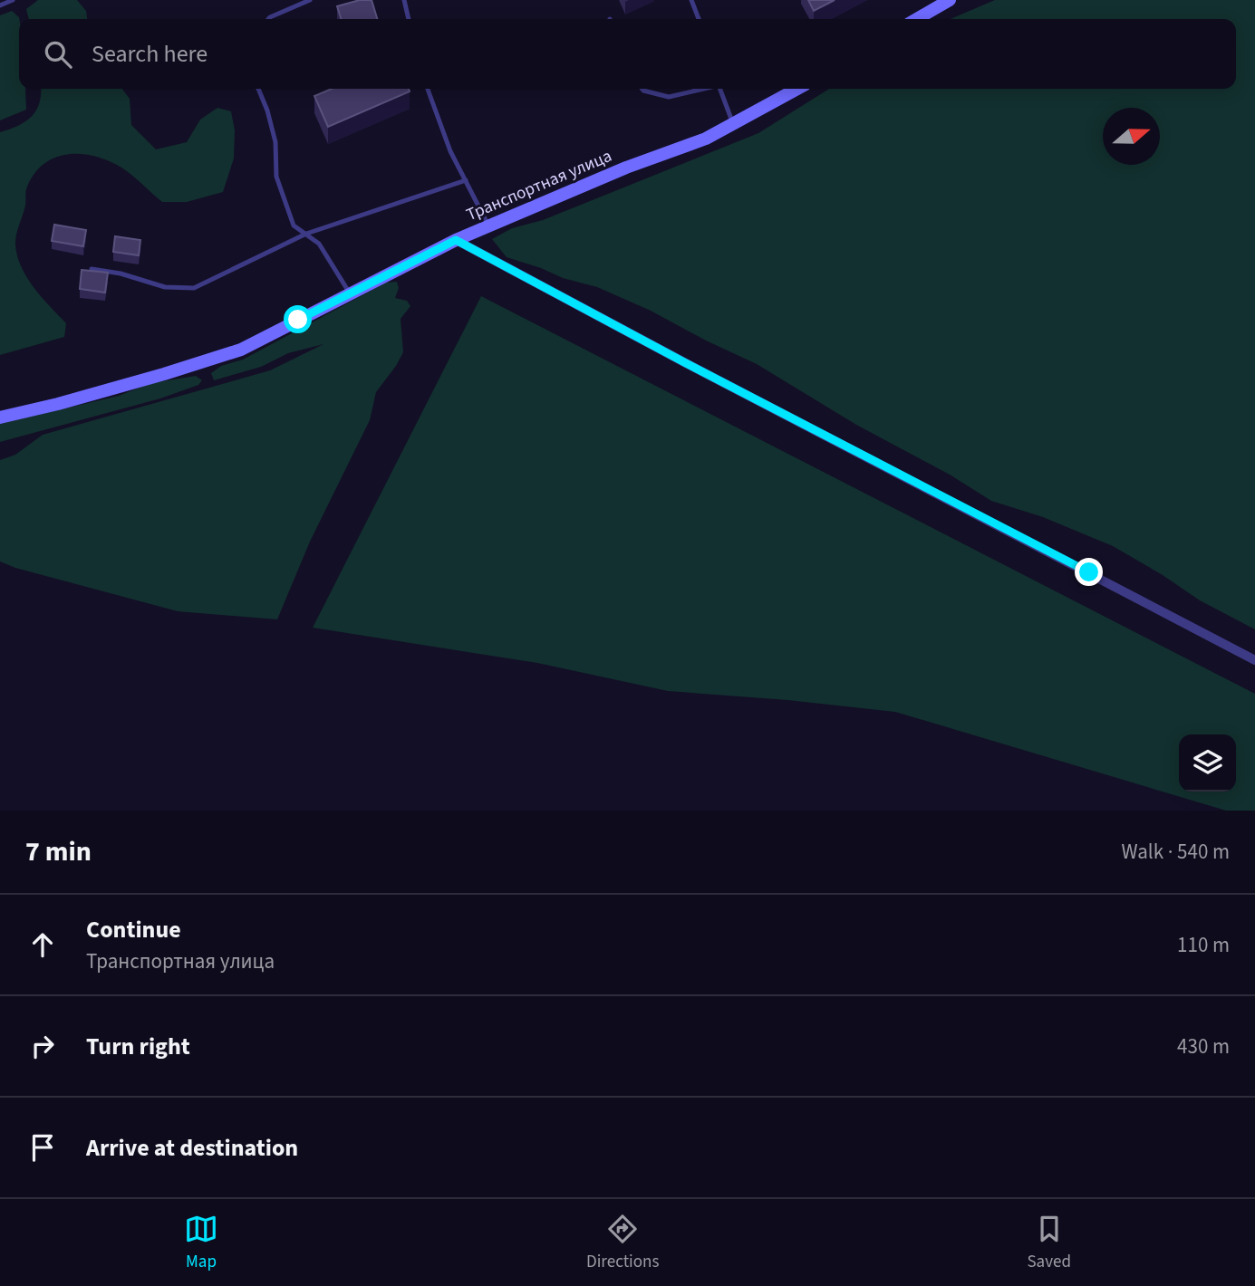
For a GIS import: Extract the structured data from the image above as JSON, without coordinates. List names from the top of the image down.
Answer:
{
  "streets": {
    "main road": ["Транспортная улица"]
  },
  "north": "right",
  "page": {
    "search": "Search here",
    "heading": ["7 min", "Walk · 540 m"],
    "list": [
      ["Continue", "Транспортная улица", "110 m"],
      ["Turn right", "430 m"],
      "Arrive at destination"
    ],
    "nav": ["Map", "Directions", "Saved"]
  }
}
